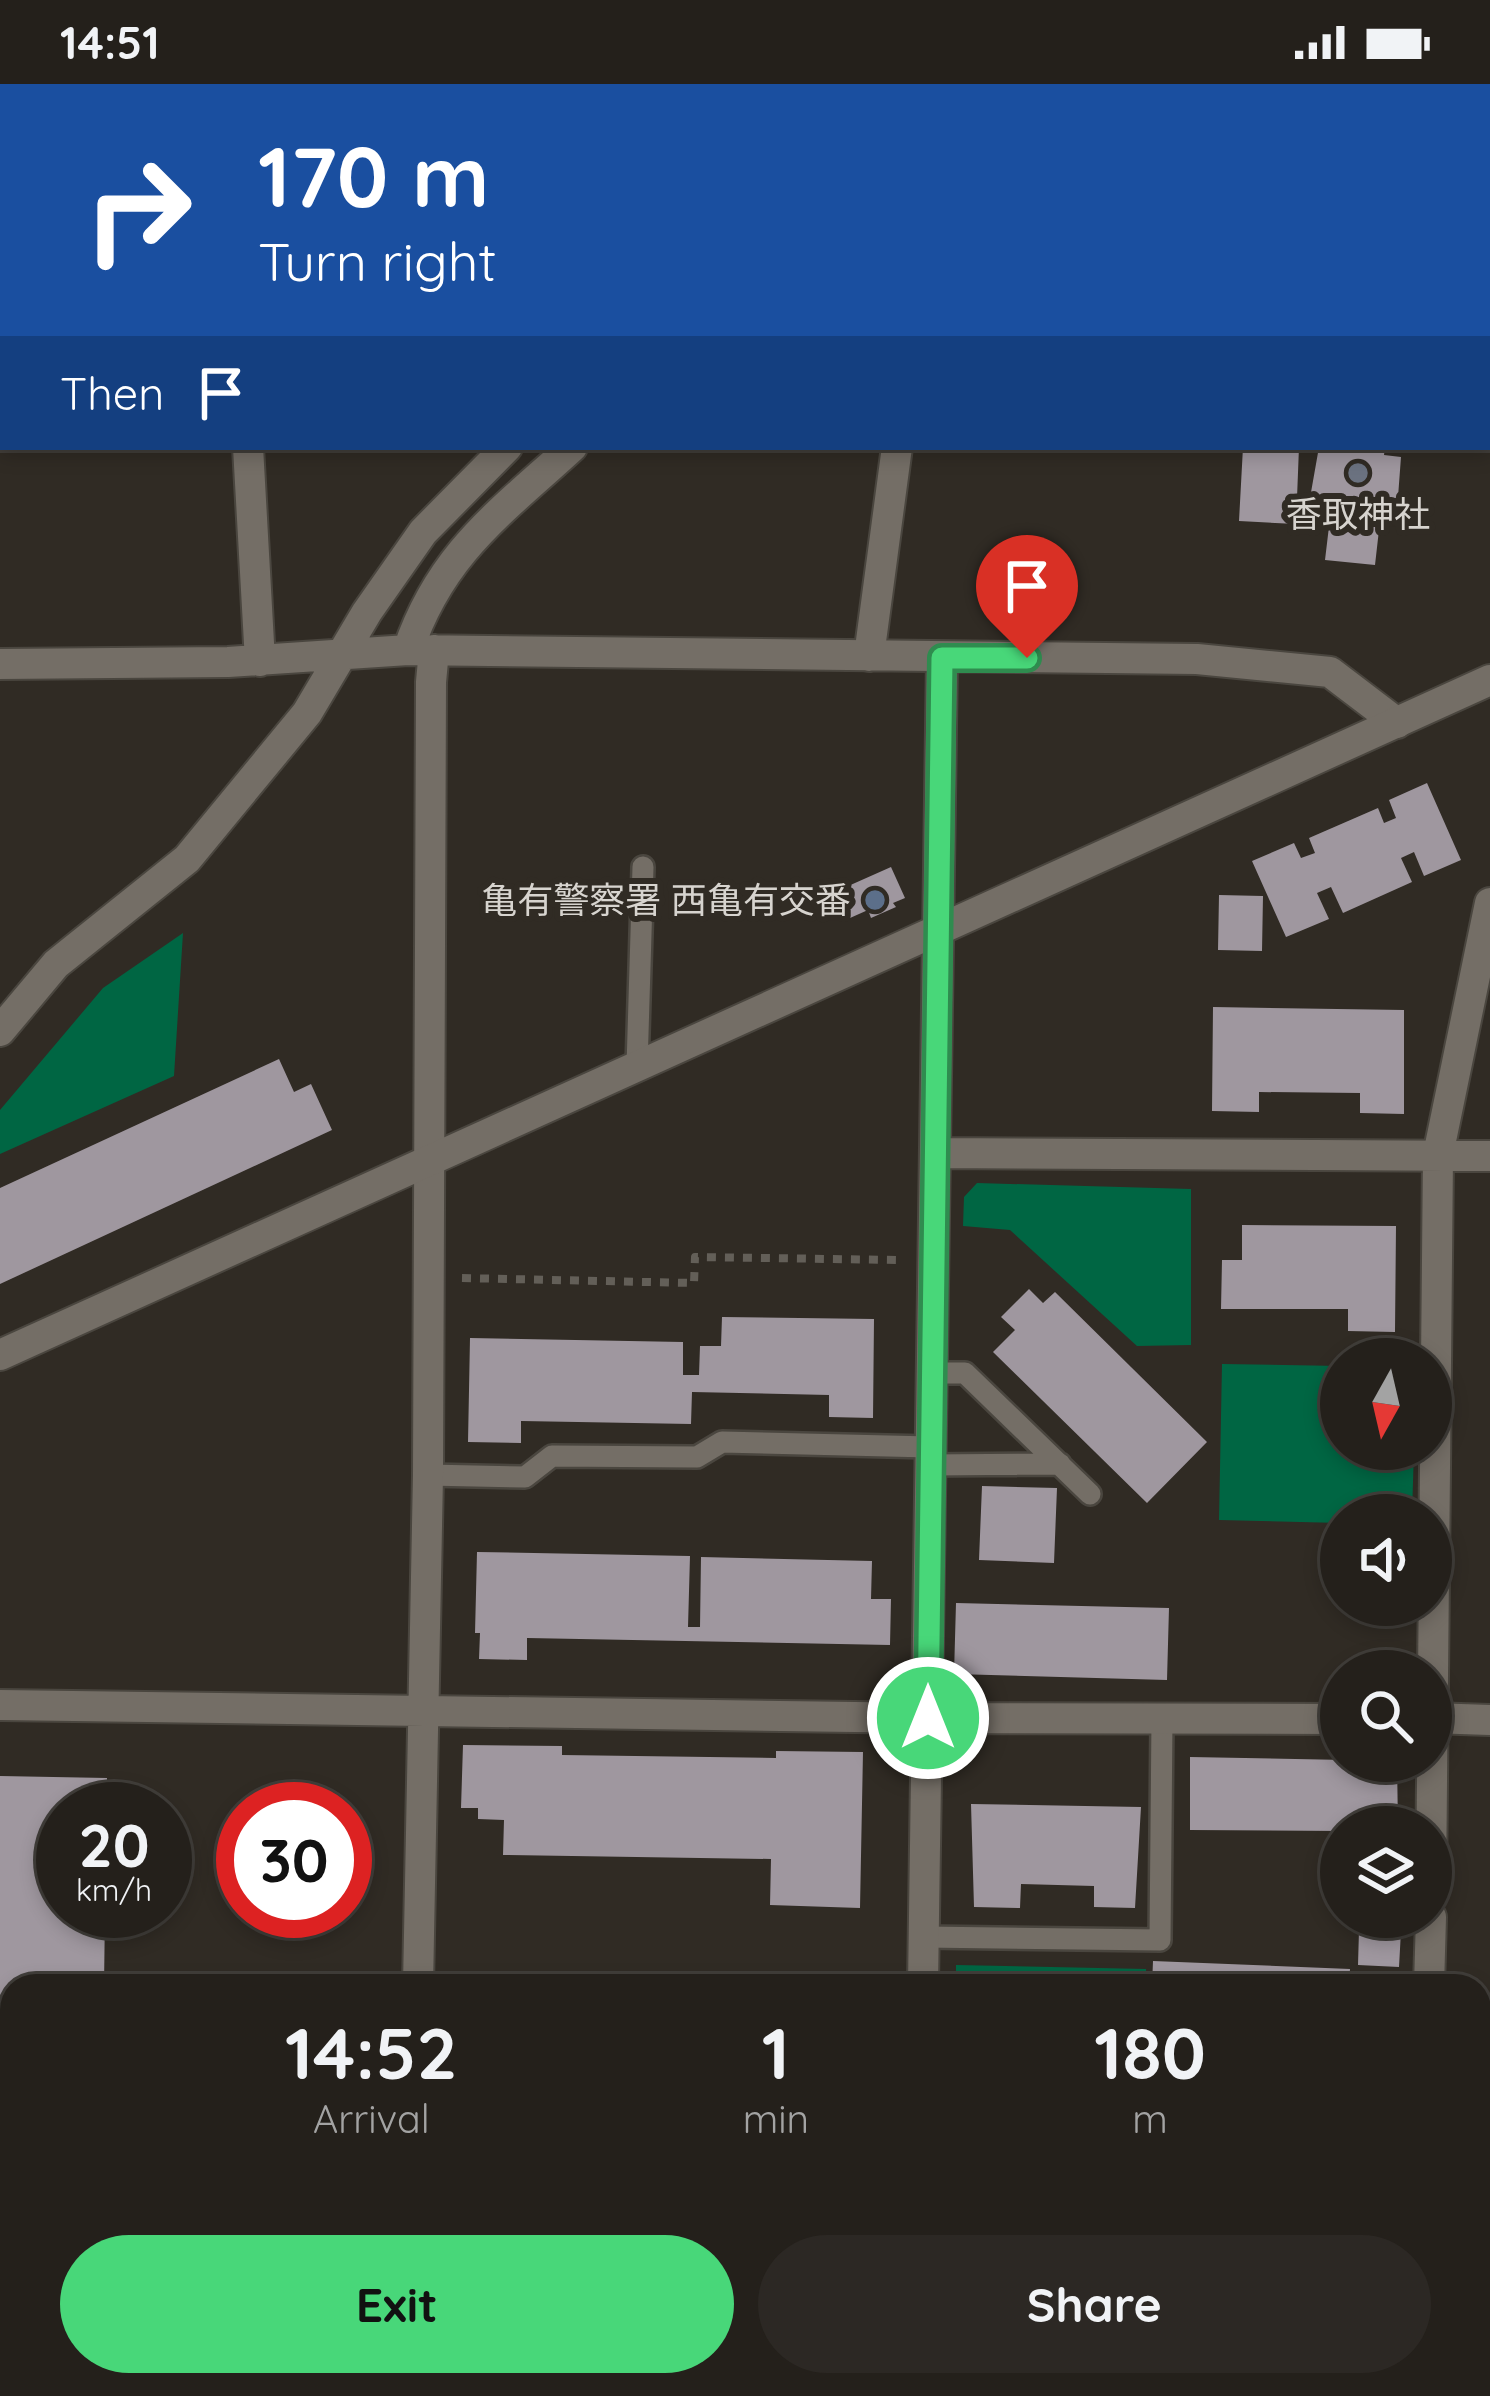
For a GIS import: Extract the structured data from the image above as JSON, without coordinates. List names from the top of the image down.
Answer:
{
  "places": ["香取神社", "亀有警察署 西亀有交番"],
  "north": "bottom",
  "page": {
    "status": "14:51",
    "turn": ["170 m", "Turn right"],
    "then": "Then",
    "speed": "20 km/h",
    "limit": "30",
    "eta": [
      "14:52",
      "Arrival",
      "1",
      "min",
      "180",
      "m"
    ],
    "buttons": ["Exit", "Share"]
  }
}
